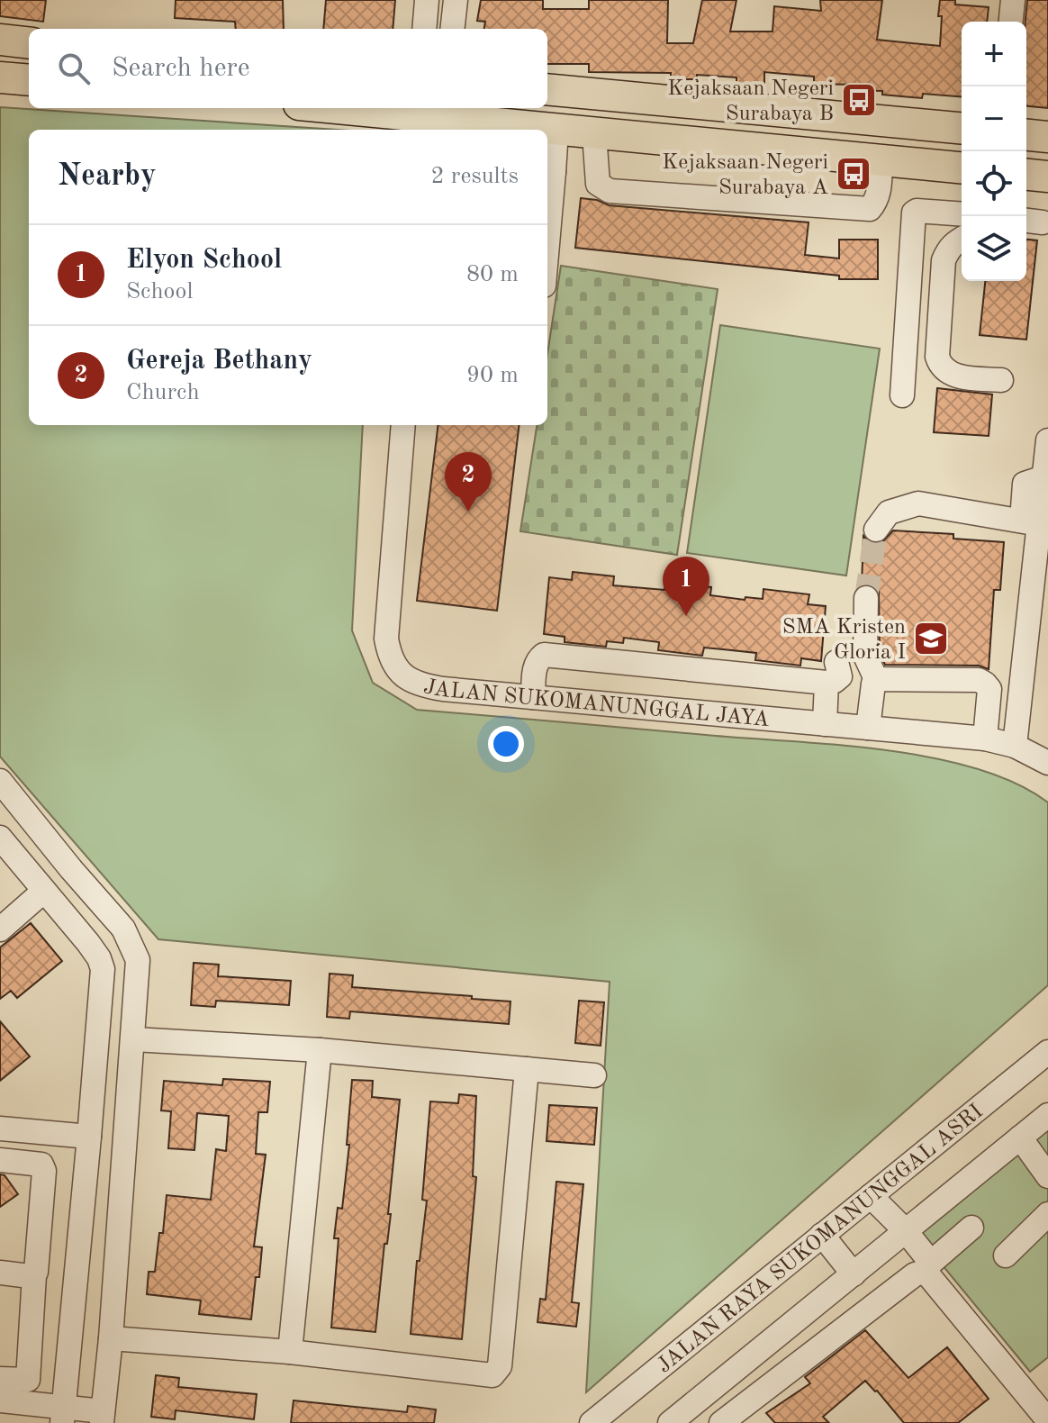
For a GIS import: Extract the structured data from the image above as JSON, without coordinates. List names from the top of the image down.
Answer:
{
  "streets": {
    "street": ["JALAN SUKOMANUNGGAL JAYA", "JALAN RAYA SUKOMANUNGGAL ASRI"]
  },
  "places": {
    "bus stop": ["Kejaksaan Negeri Surabaya B", "Kejaksaan Negeri Surabaya A"],
    "school or university": ["SMA Kristen Gloria I"]
  },
  "page": {
    "map_buttons": ["+", "−"],
    "search": "Search here",
    "heading": ["Nearby", "2 results"],
    "list": [
      {
        "mark": "1",
        "name": "Elyon School",
        "note": "School",
        "value": "80 m"
      },
      {
        "mark": "2",
        "name": "Gereja Bethany",
        "note": "Church",
        "value": "90 m"
      }
    ],
    "pins": ["2", "1"]
  }
}
